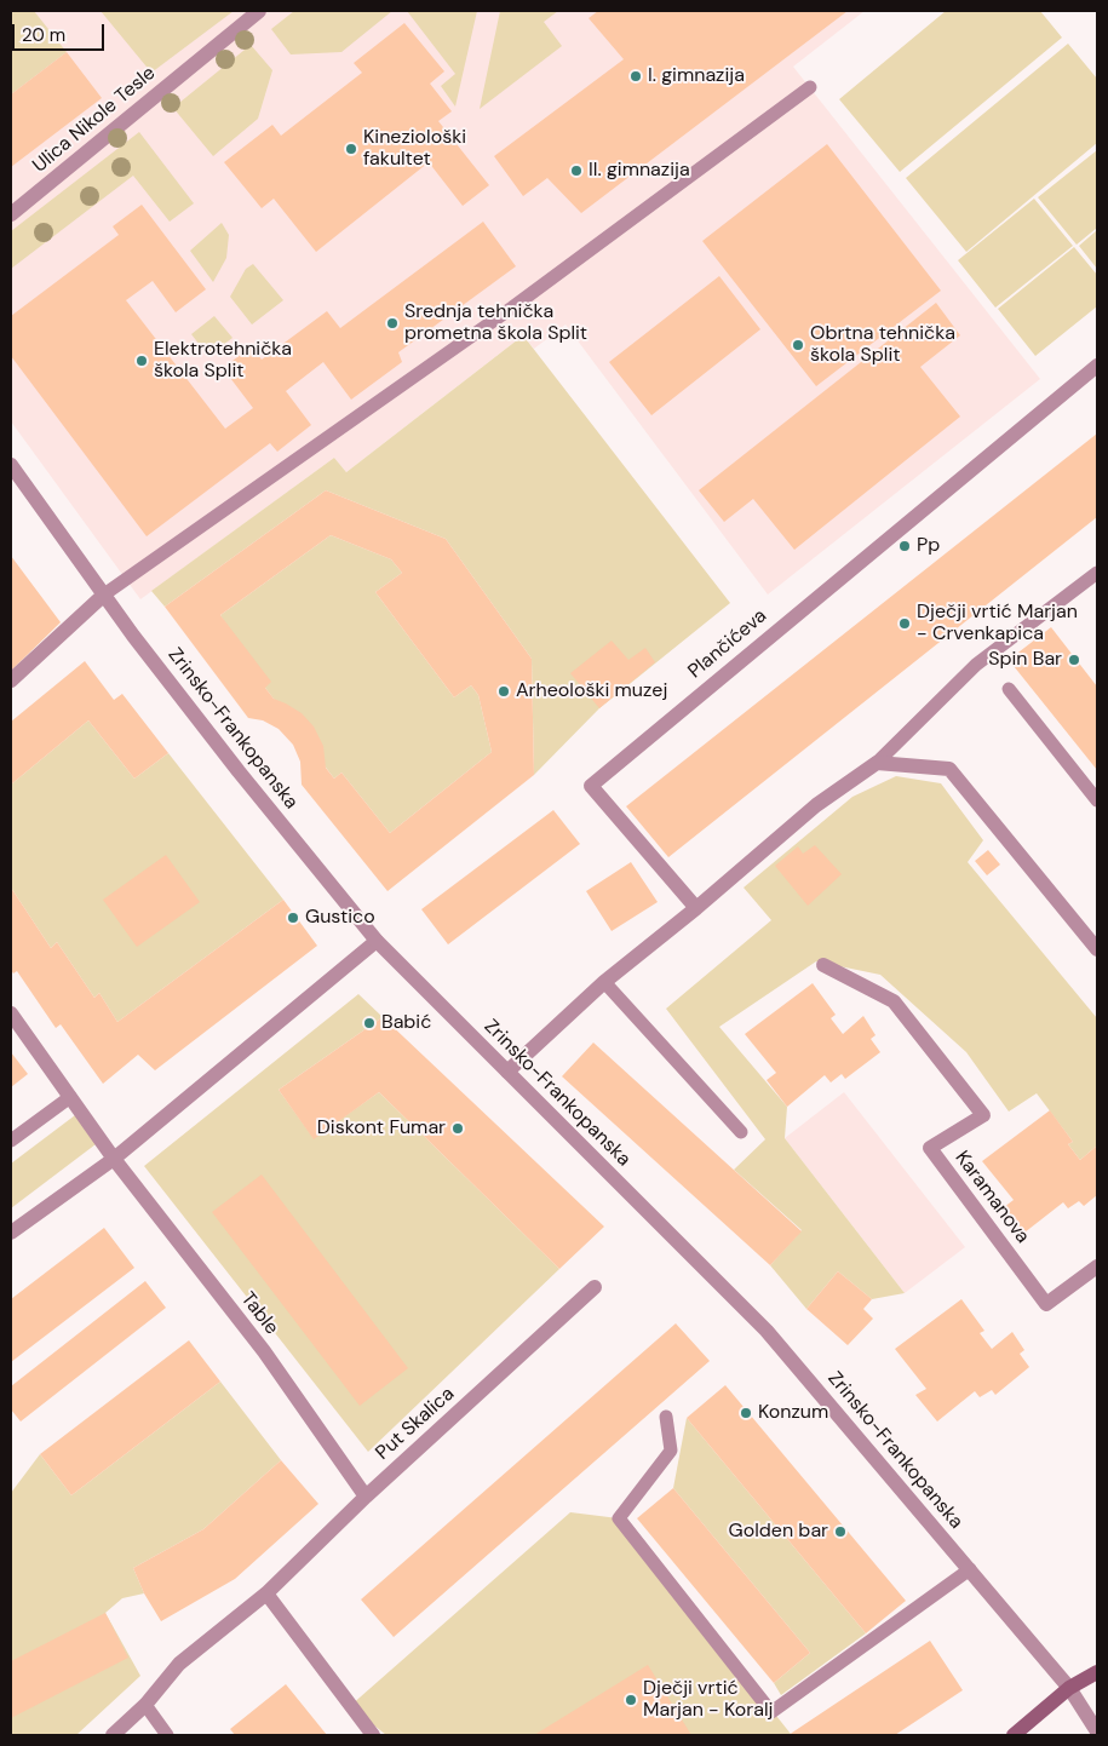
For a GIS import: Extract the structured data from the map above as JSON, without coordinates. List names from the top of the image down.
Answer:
{
  "streets": {
    "street": [
      "Ulica Nikole Tesle",
      "Plančićeva",
      "Zrinsko-Frankopanska",
      "Karamanova",
      "Table",
      "Put Skalica"
    ]
  },
  "crossings": [
    ["Table", "Put Skalica"]
  ],
  "places": [
    "I. gimnazija",
    "Kineziološki fakultet",
    "II. gimnazija",
    "Srednja tehnička prometna škola Split",
    "Obrtna tehnička škola Split",
    "Elektrotehnička škola Split",
    "Pp",
    "Dječji vrtić Marjan - Crvenkapica",
    "Spin Bar",
    "Arheološki muzej",
    "Gustico",
    "Babić",
    "Diskont Fumar",
    "Konzum",
    "Golden bar",
    "Dječji vrtić Marjan - Koralj"
  ],
  "scale_bar": "20 m"
}
